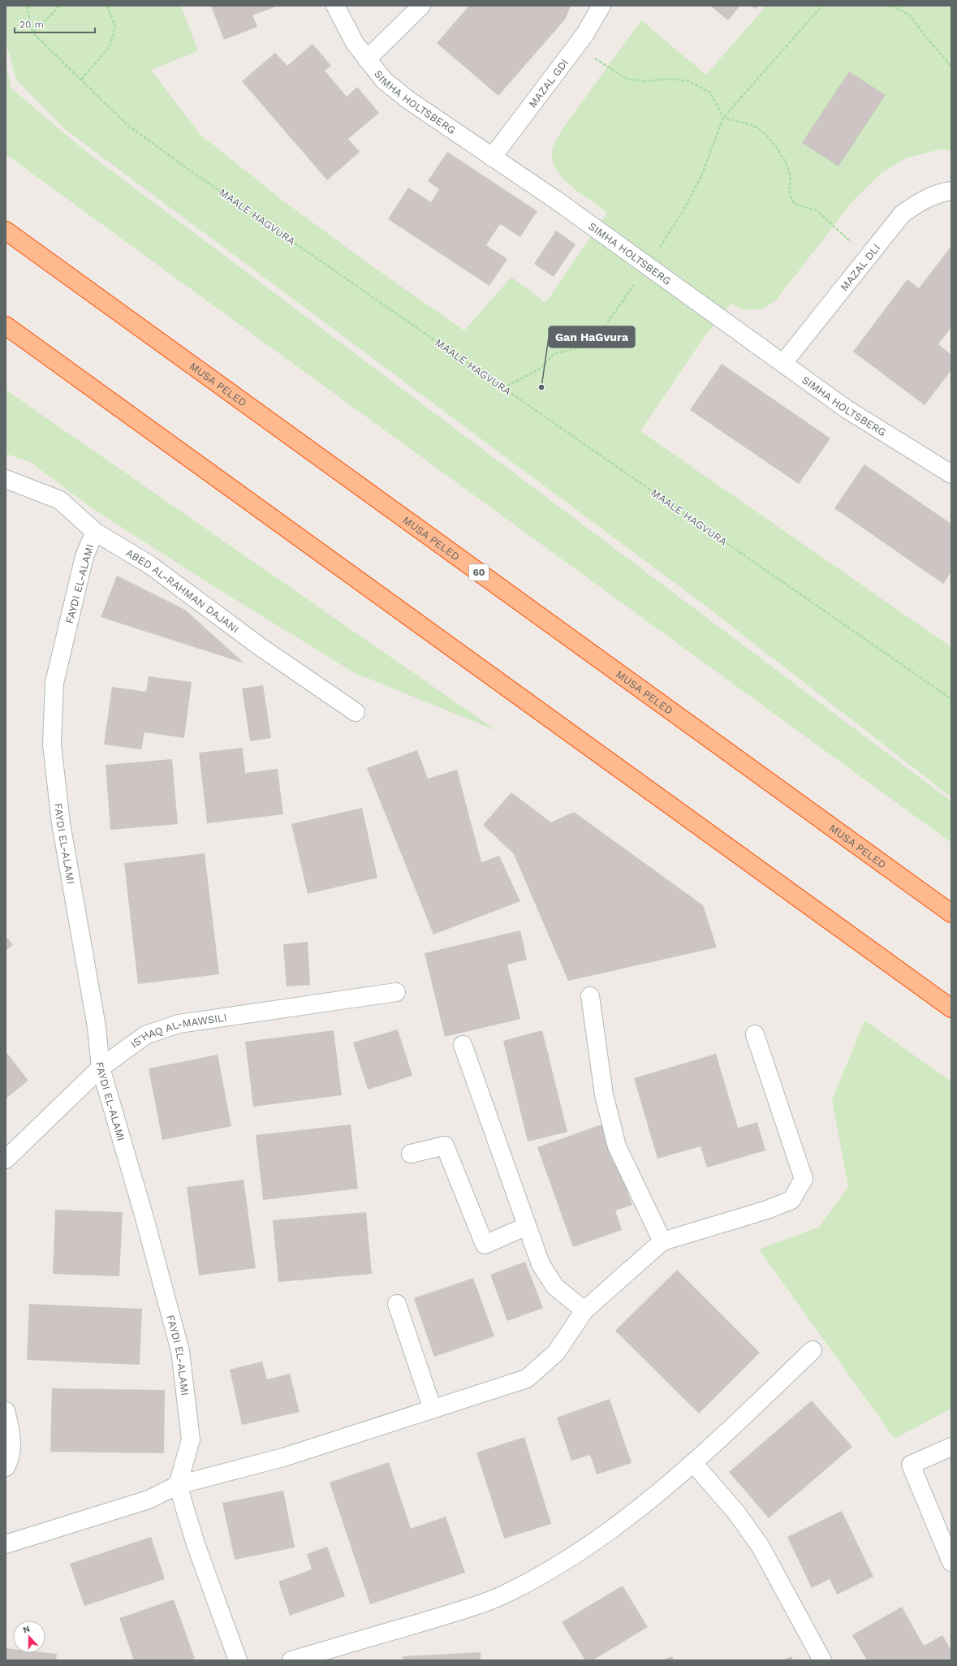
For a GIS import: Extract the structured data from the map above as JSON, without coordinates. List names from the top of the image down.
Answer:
{
  "streets": {
    "highway": ["MUSA PELED", "60"],
    "street": [
      "MAZAL GDI",
      "SIMHA HOLTSBERG",
      "MAZAL DLI",
      "FAYDI EL-ALAMI",
      "ABED AL-RAHMAN DAJANI",
      "IS'HAQ AL-MAWSILI"
    ],
    "path": ["MAALE HAGVURA"]
  },
  "crossings": [
    ["MAZAL GDI", "SIMHA HOLTSBERG"],
    ["SIMHA HOLTSBERG", "MAZAL DLI"],
    ["FAYDI EL-ALAMI", "ABED AL-RAHMAN DAJANI"],
    ["FAYDI EL-ALAMI", "IS'HAQ AL-MAWSILI"]
  ],
  "places": ["Gan HaGvura"],
  "scale_bar": "20 m",
  "north": "top"
}
